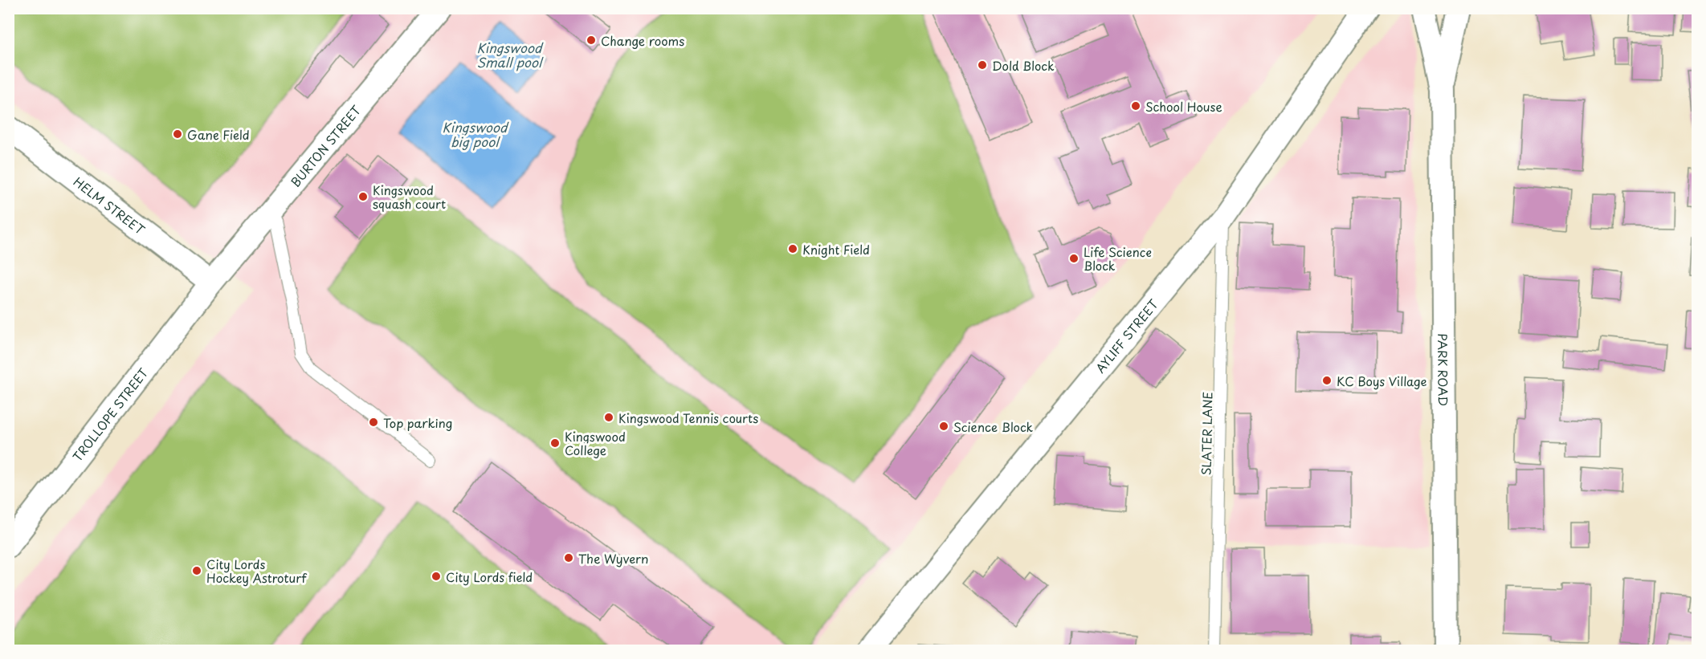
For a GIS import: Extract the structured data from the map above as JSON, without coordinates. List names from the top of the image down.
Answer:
{
  "streets": {
    "street": [
      "BURTON STREET",
      "HELM STREET",
      "AYLIFF STREET",
      "PARK ROAD",
      "TROLLOPE STREET"
    ],
    "lane": ["SLATER LANE"]
  },
  "crossings": [
    ["BURTON STREET", "HELM STREET"],
    ["BURTON STREET", "TROLLOPE STREET"],
    ["HELM STREET", "TROLLOPE STREET"],
    ["AYLIFF STREET", "SLATER LANE"]
  ],
  "water": ["Kingswood Small pool", "Kingswood big pool"],
  "places": [
    "Change rooms",
    "Dold Block",
    "School House",
    "Gane Field",
    "Kingswood squash court",
    "Knight Field",
    "Life Science Block",
    "KC Boys Village",
    "Kingswood Tennis courts",
    "Top parking",
    "Science Block",
    "Kingswood College",
    "The Wyvern",
    "City Lords Hockey Astroturf",
    "City Lords field"
  ]
}
